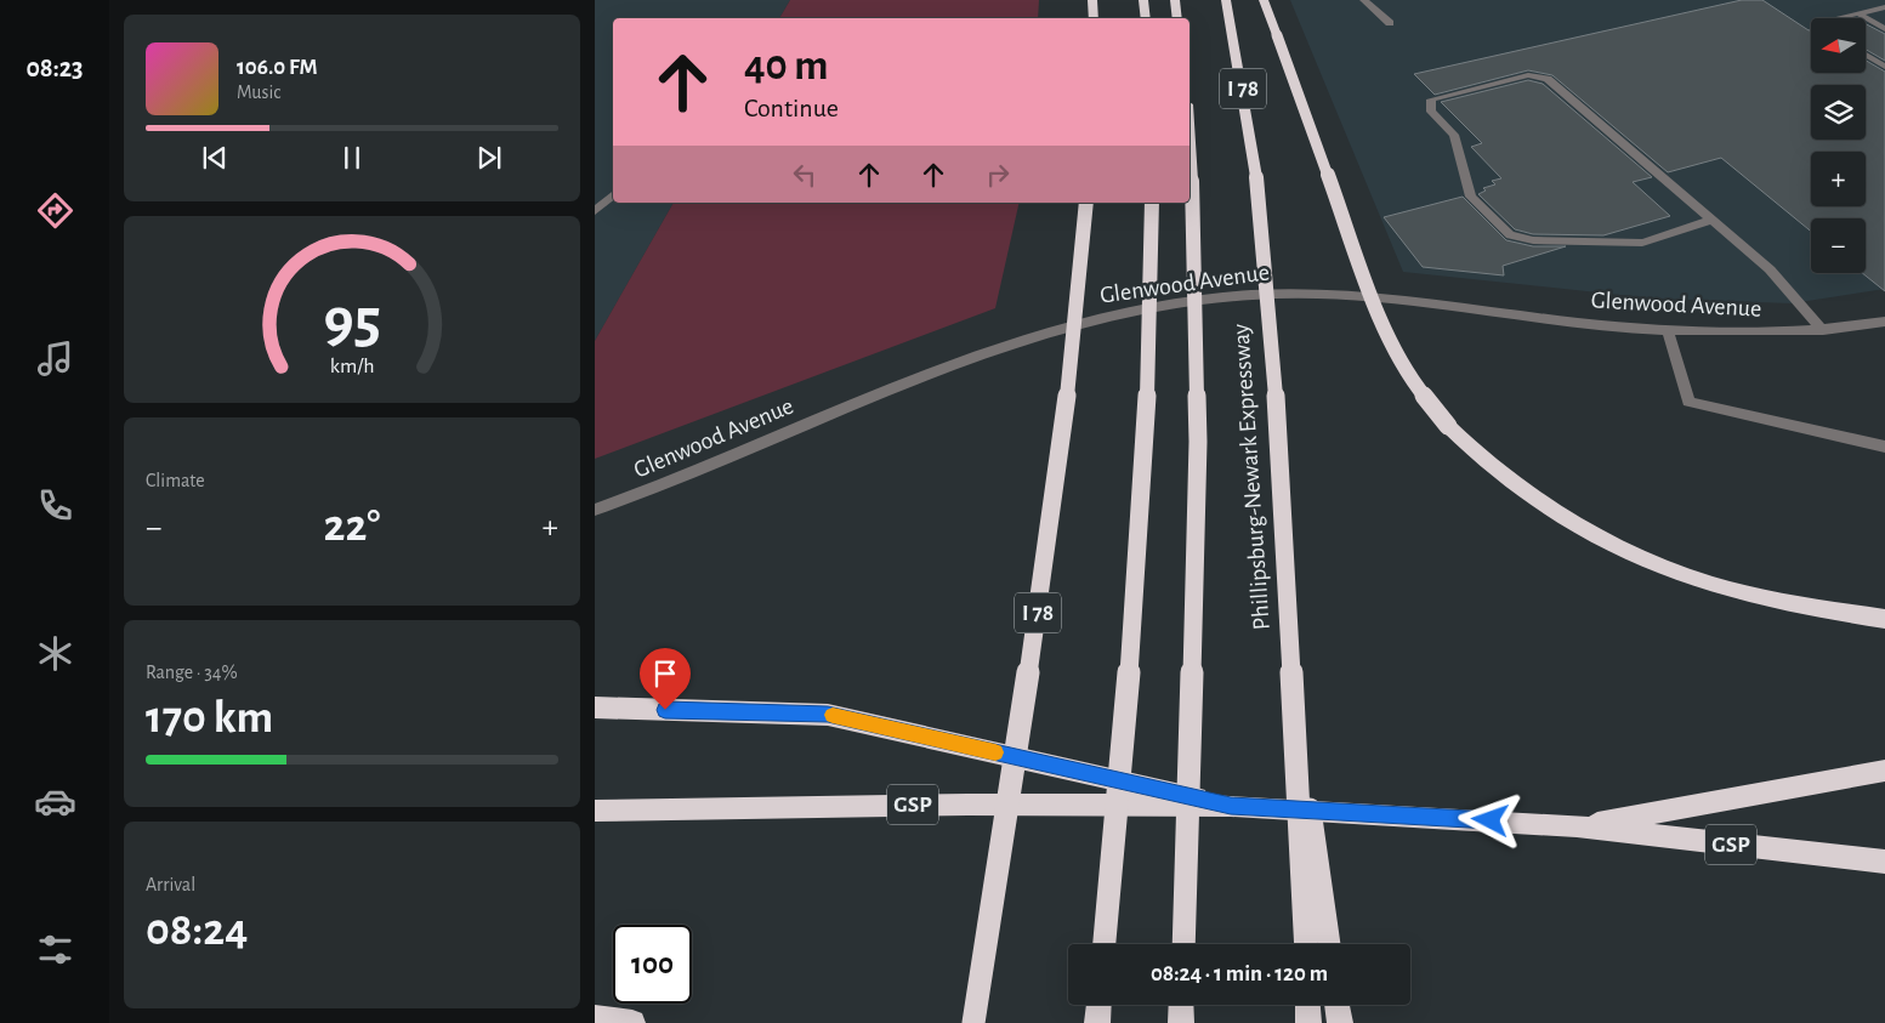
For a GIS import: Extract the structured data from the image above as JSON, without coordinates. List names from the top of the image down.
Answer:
{
  "streets": {
    "highway": ["I 78", "Phillipsburg-Newark Expressway", "GSP"],
    "street": ["Glenwood Avenue"]
  },
  "north": "left",
  "page": {
    "tabs": "08:23",
    "map_buttons": ["+", "−"],
    "turn": ["40 m", "Continue"],
    "song": ["106.0 FM", "Music"],
    "tile": [
      "Climate",
      ["Range · 34%", "170 km"],
      ["Arrival", "08:24"]
    ],
    "heat": ["−", "22°", "+"],
    "limit": "100",
    "trip": "08:24 · 1 min · 120 m",
    "gauge": ["95", "km/h"]
  }
}
